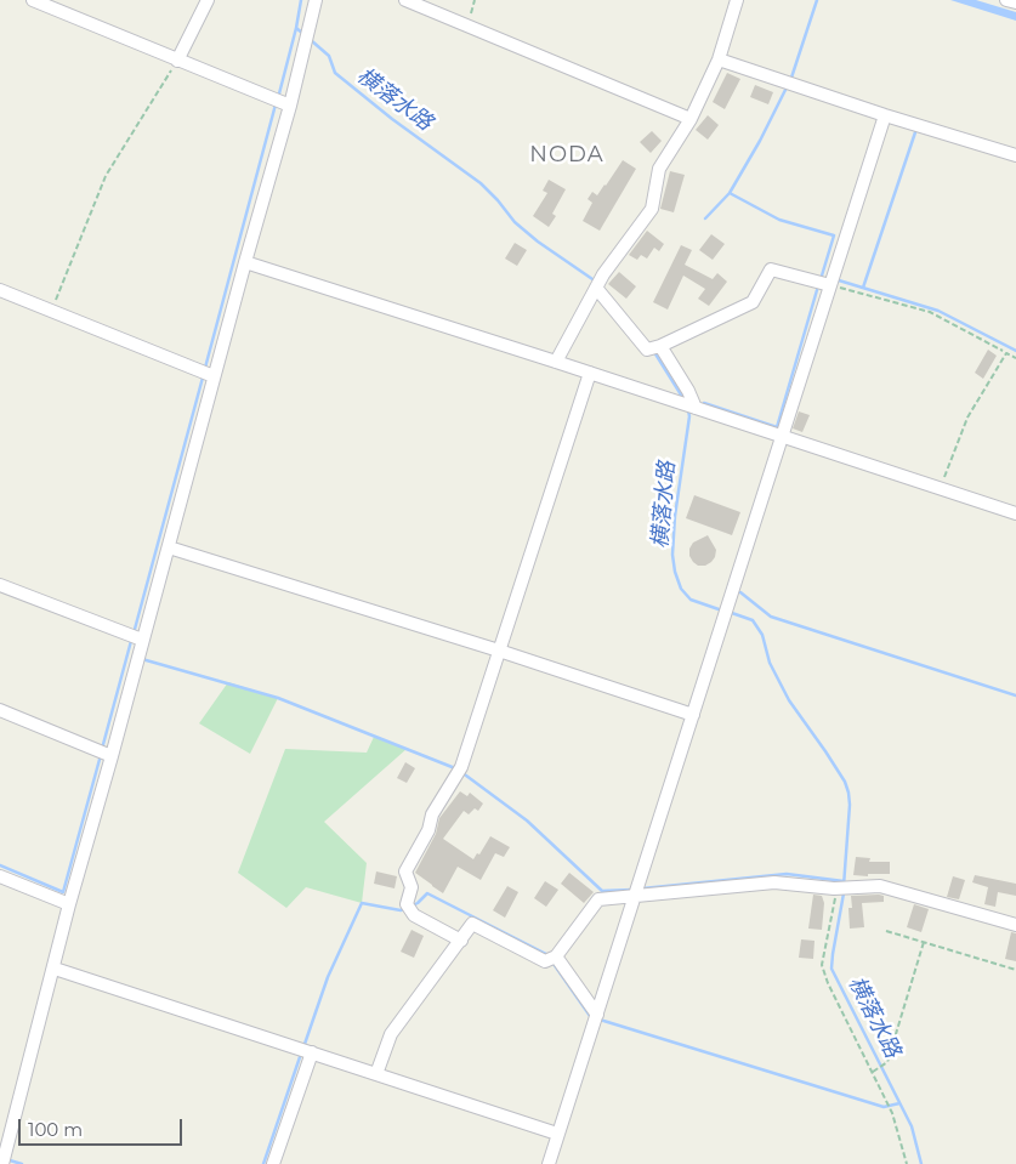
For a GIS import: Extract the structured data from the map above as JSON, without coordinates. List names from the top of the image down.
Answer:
{
  "districts": ["NODA"],
  "water": ["横落水路"],
  "scale_bar": "100 m"
}
